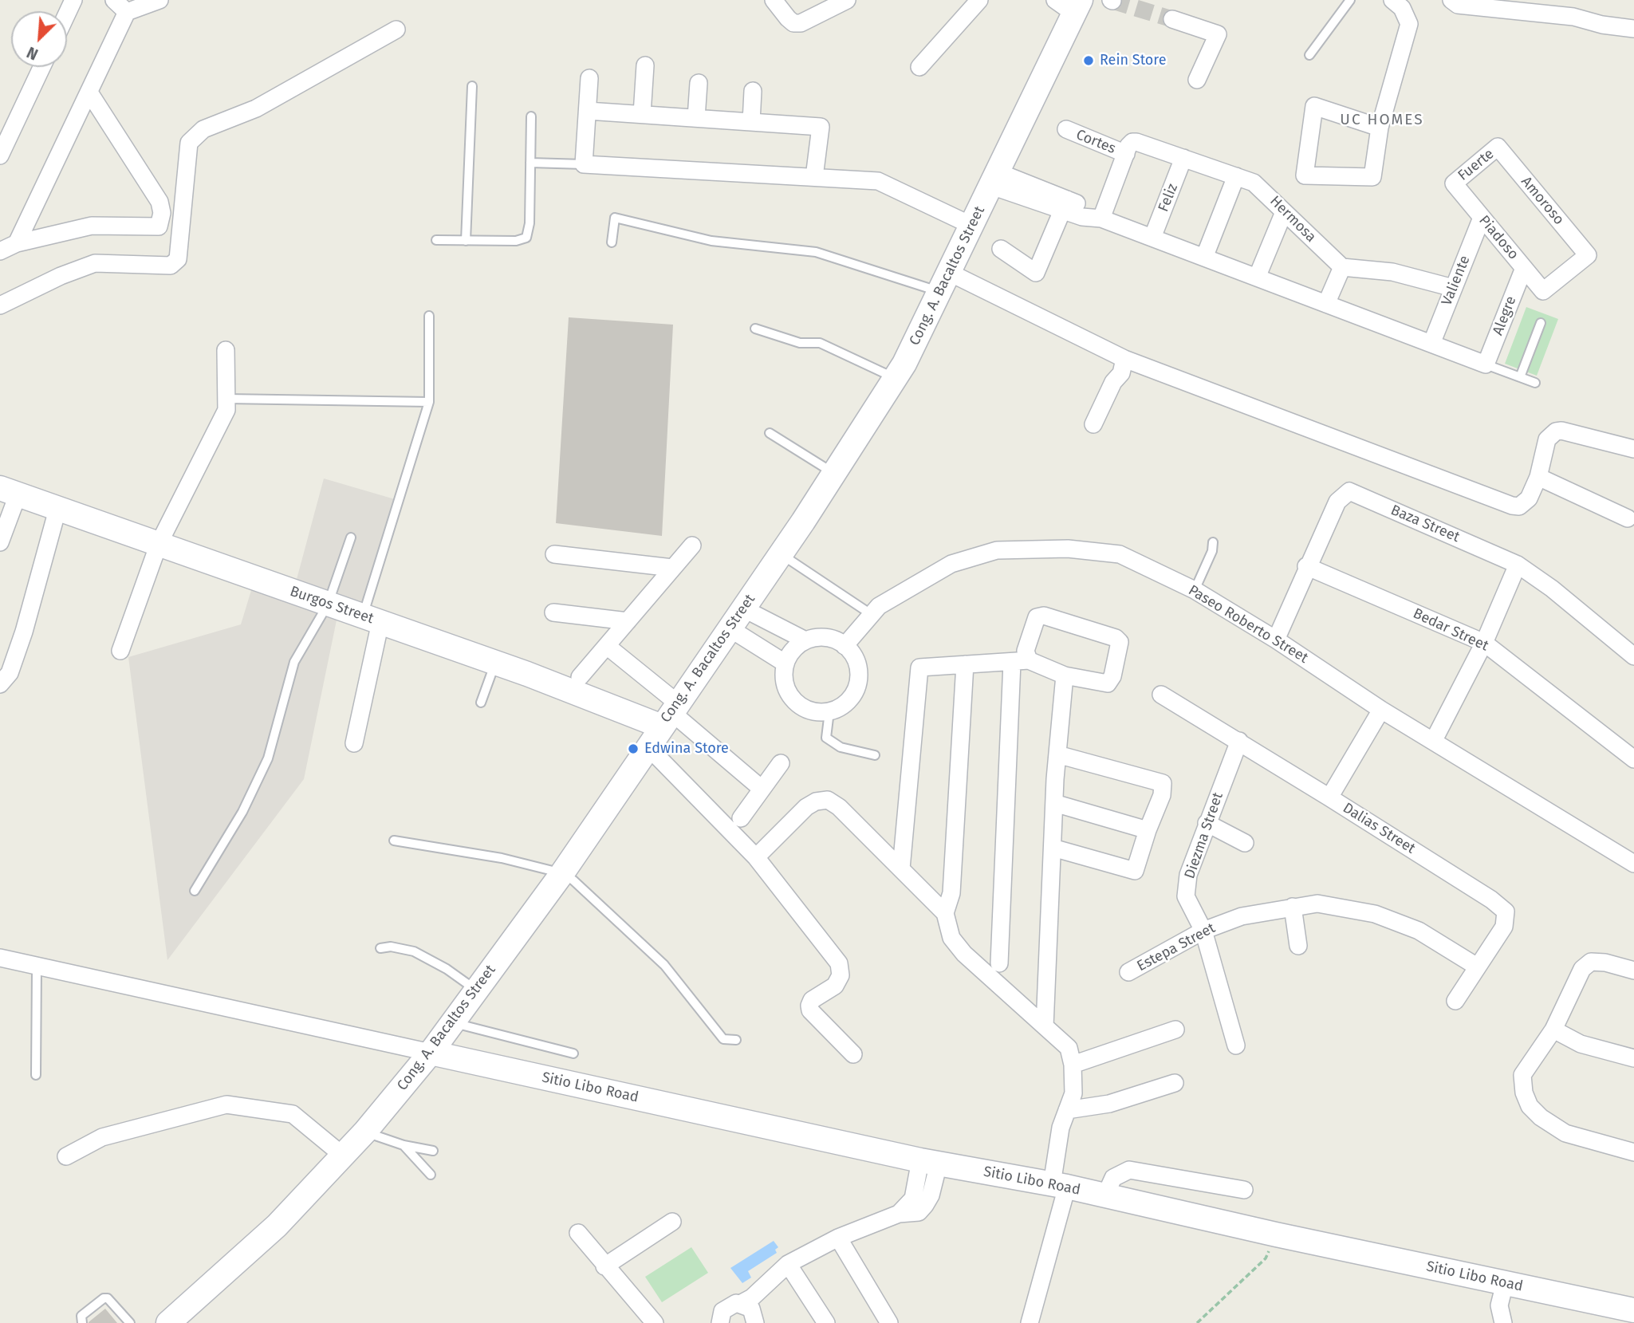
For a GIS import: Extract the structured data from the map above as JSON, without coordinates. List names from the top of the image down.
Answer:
{
  "streets": {
    "street": [
      "Cortes",
      "Fuerte",
      "Feliz",
      "Amoroso",
      "Hermosa",
      "Piadoso",
      "Cong. A. Bacaltos Street",
      "Valiente",
      "Alegre",
      "Baza Street",
      "Burgos Street",
      "Paseo Roberto Street",
      "Bedar Street",
      "Dalias Street",
      "Diezma Street",
      "Estepa Street",
      "Sitio Libo Road"
    ]
  },
  "crossings": [
    ["Cortes", "Hermosa"],
    ["Fuerte", "Amoroso"],
    ["Fuerte", "Piadoso"],
    ["Feliz", "Hermosa"],
    ["Amoroso", "Piadoso"],
    ["Piadoso", "Valiente"],
    ["Piadoso", "Alegre"],
    ["Cong. A. Bacaltos Street", "Burgos Street"],
    ["Cong. A. Bacaltos Street", "Sitio Libo Road"],
    ["Baza Street", "Paseo Roberto Street"],
    ["Baza Street", "Bedar Street"],
    ["Dalias Street", "Diezma Street"],
    ["Dalias Street", "Estepa Street"],
    ["Diezma Street", "Estepa Street"]
  ],
  "districts": ["UC HOMES"],
  "places": ["Rein Store", "Edwina Store"],
  "north": "bottom left"
}
